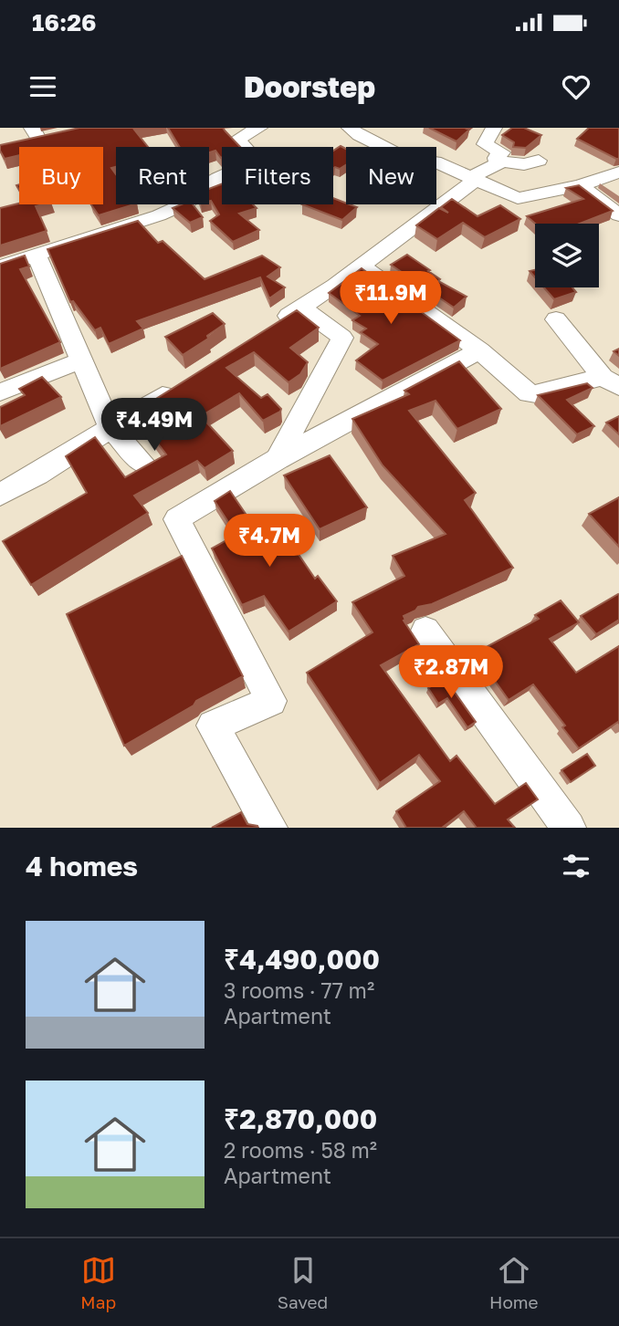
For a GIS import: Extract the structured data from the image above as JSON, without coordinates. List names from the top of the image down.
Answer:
{
  "page": {
    "status": "16:26",
    "header": "Doorstep",
    "chip": [
      "Buy",
      "Rent",
      "Filters",
      "New"
    ],
    "price": [
      "₹11.9M",
      "₹4.49M",
      "₹4.7M",
      "₹2.87M"
    ],
    "heading": "4 homes",
    "list": [
      {
        "name": "₹4,490,000",
        "note": "3 rooms · 77 m² · Apartment"
      },
      {
        "name": "₹2,870,000",
        "note": "2 rooms · 58 m² · Apartment"
      }
    ],
    "tabs": ["Map", "Saved", "Home"]
  }
}
